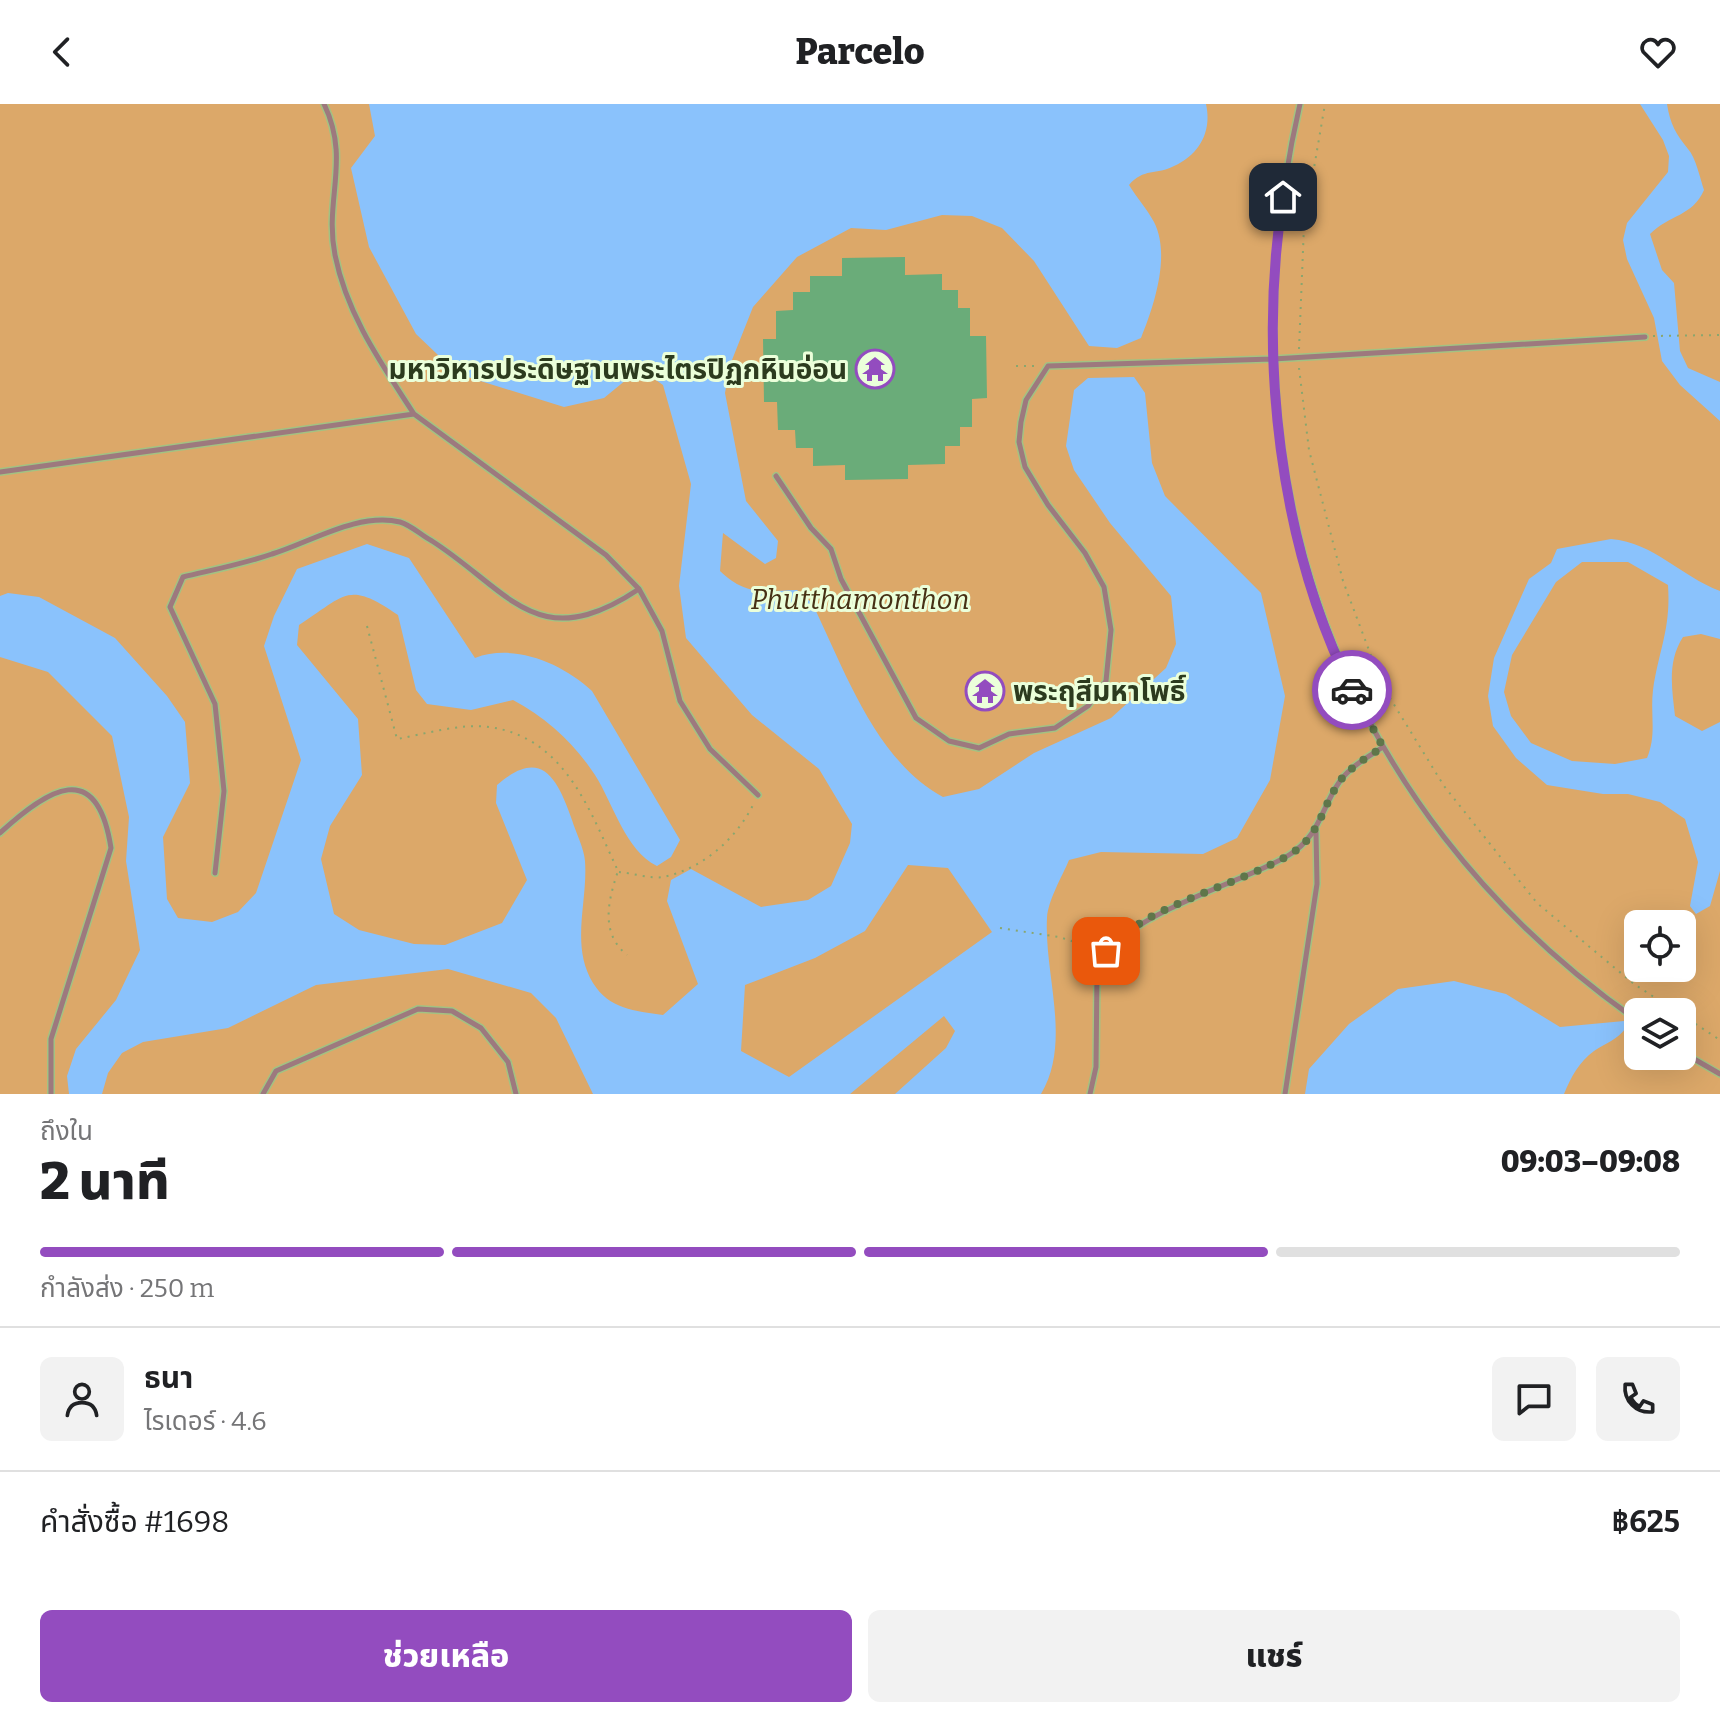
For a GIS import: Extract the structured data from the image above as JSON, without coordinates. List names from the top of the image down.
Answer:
{
  "parks": ["Phutthamonthon"],
  "places": {
    "temple": ["มหาวิหารประดิษฐานพระไตรปิฏกหินอ่อน", "พระฤสีมหาโพธิ์"]
  },
  "page": {
    "header": "Parcelo",
    "heading": ["2 นาที", "ถึงใน", "09:03–09:08"],
    "panel": [
      "ธนา",
      "ไรเดอร์ · 4.6",
      "คำสั่งซื้อ #1698",
      "฿625"
    ],
    "bar": "กำลังส่ง · 250 m",
    "buttons": ["ช่วยเหลือ", "แชร์"]
  }
}
